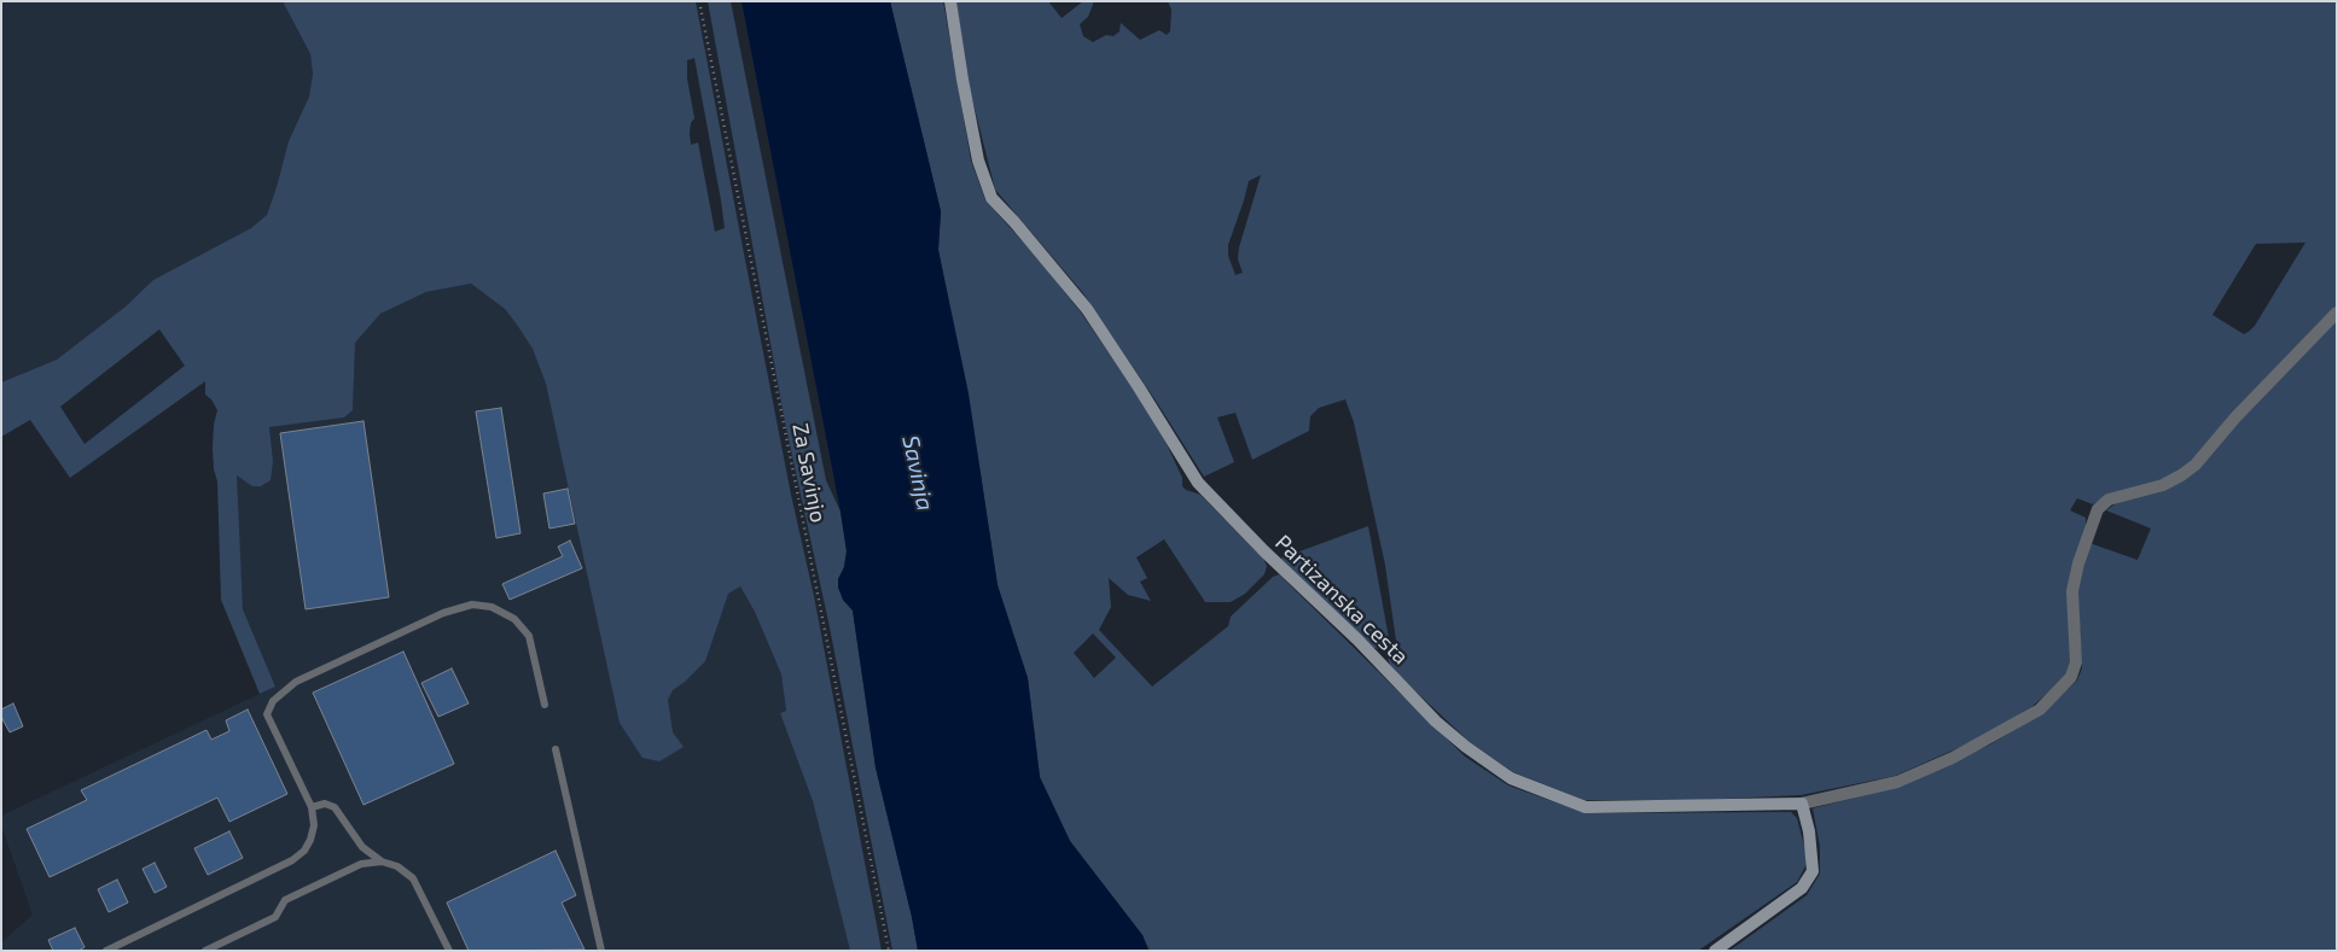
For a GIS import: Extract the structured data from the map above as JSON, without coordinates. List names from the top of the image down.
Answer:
{
  "streets": {
    "street": ["Partizanska cesta"],
    "path": ["Za Savinjo"]
  },
  "water": ["Savinja"]
}
